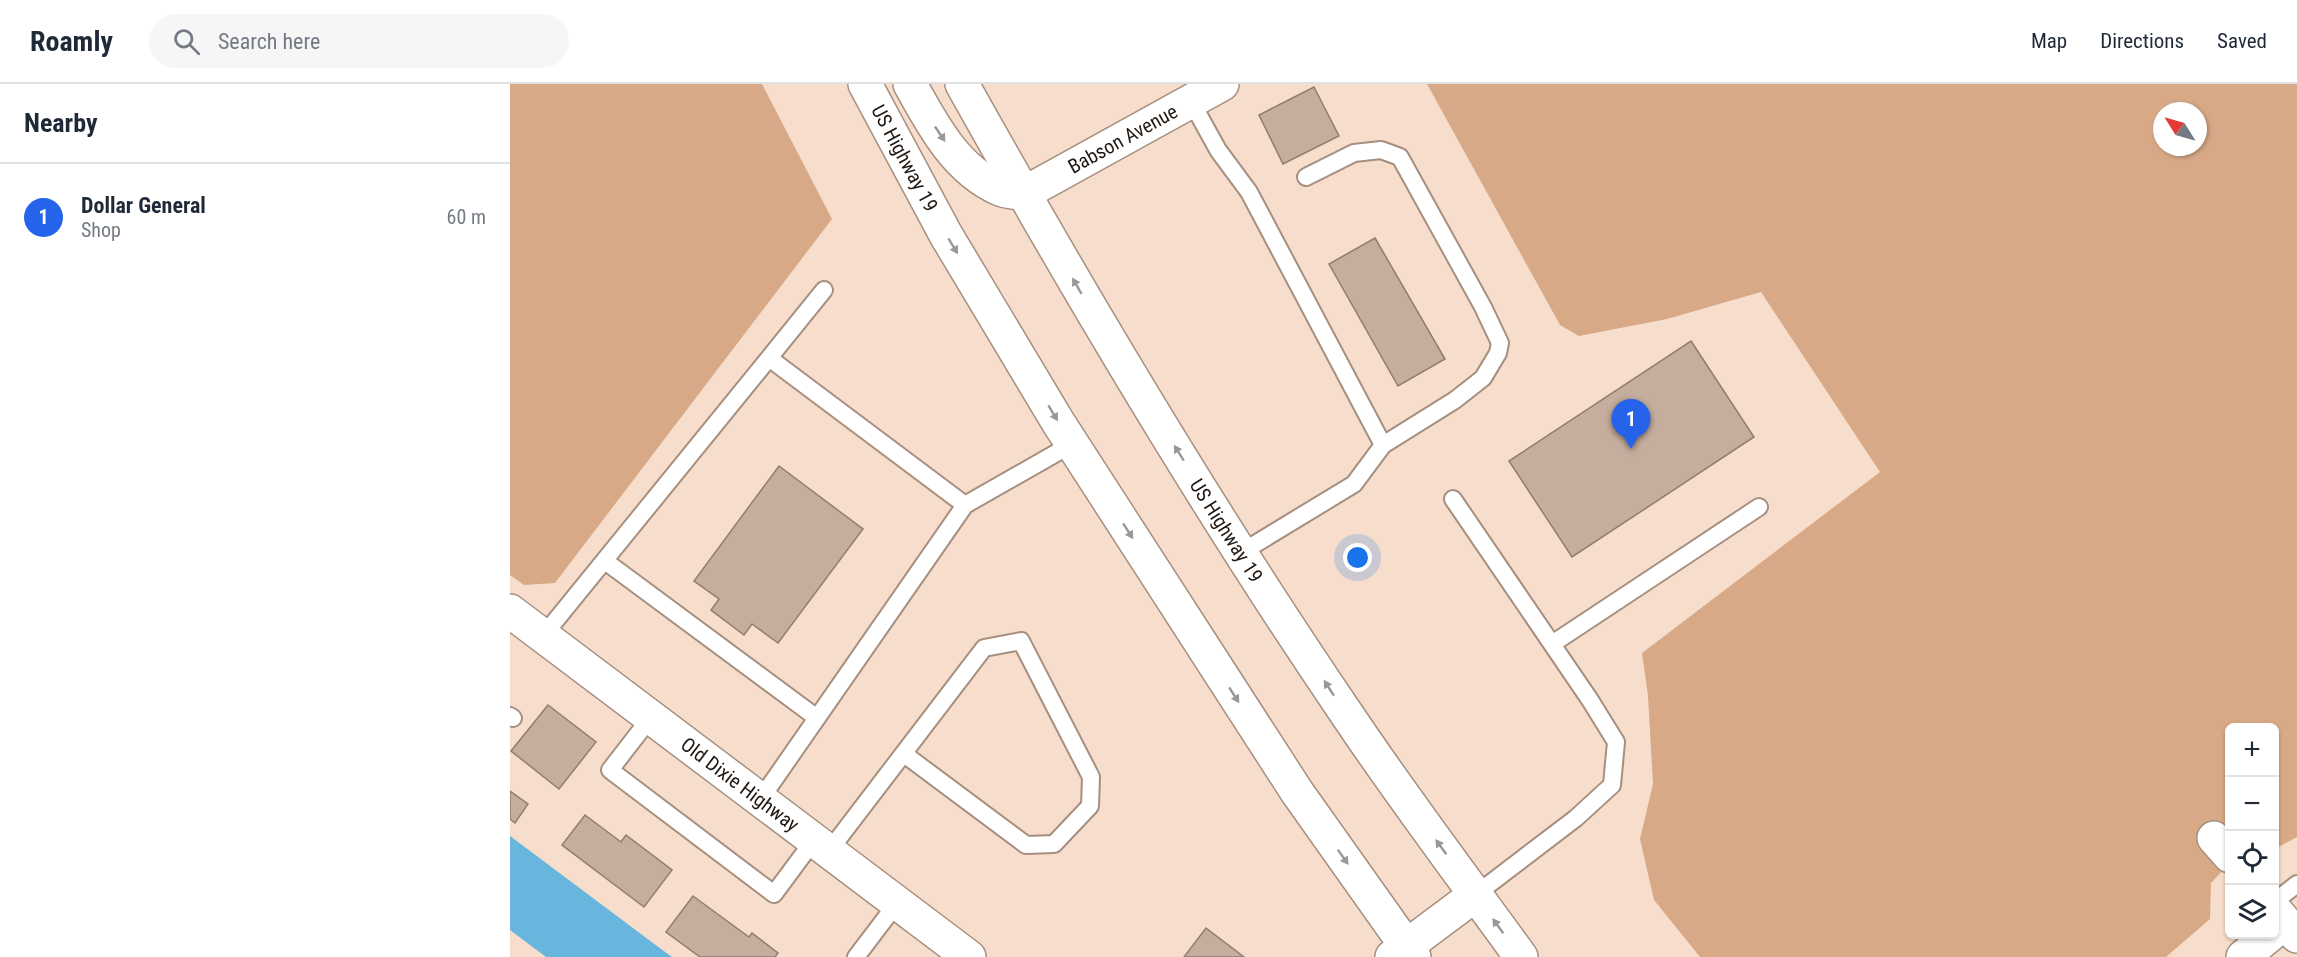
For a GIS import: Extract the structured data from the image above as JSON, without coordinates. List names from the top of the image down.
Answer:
{
  "streets": {
    "main road": ["Babson Avenue", "US Highway 19", "Old Dixie Highway"]
  },
  "crossings": [
    ["Babson Avenue", "US Highway 19"]
  ],
  "north": "top left",
  "page": {
    "header": "Roamly",
    "search": "Search here",
    "nav": ["Map", "Directions", "Saved"],
    "heading": "Nearby",
    "list": [
      {
        "mark": "1",
        "name": "Dollar General",
        "note": "Shop",
        "value": "60 m"
      }
    ],
    "pins": "1",
    "map_buttons": ["+", "−"]
  }
}
